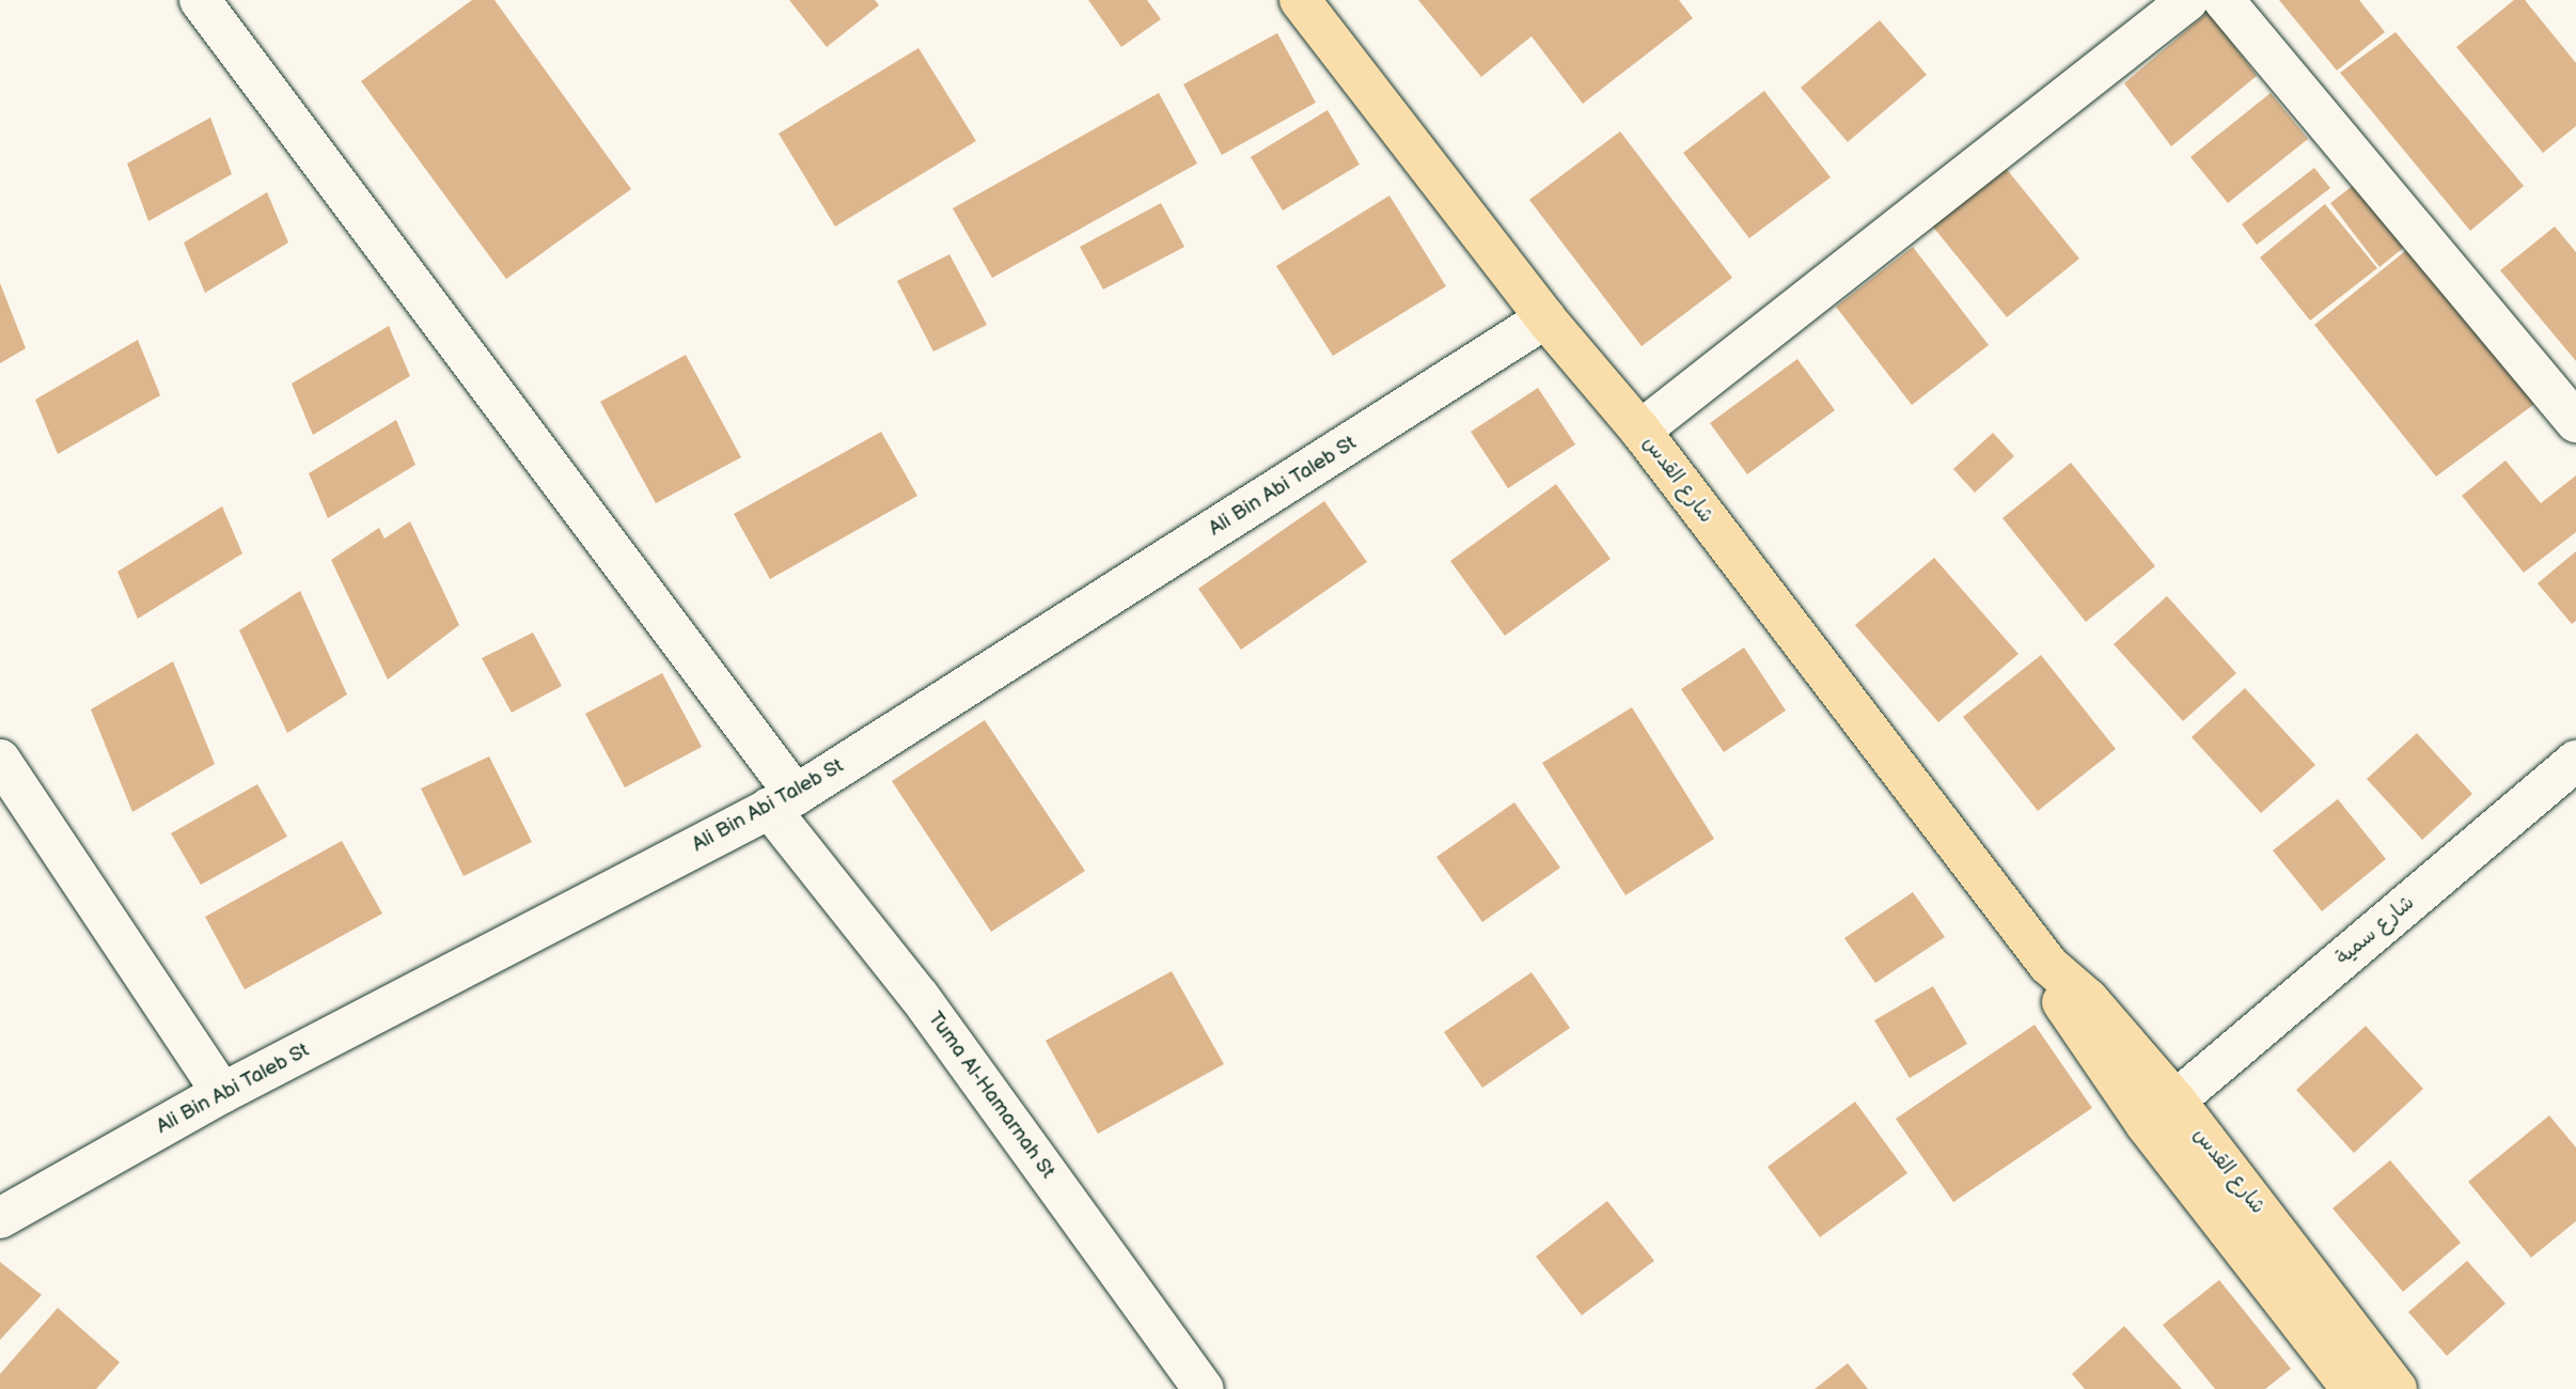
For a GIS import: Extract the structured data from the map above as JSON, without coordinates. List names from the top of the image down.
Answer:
{
  "streets": {
    "main road": ["شارع القدس"],
    "street": ["Ali Bin Abi Taleb St", "شارع سمية", "Tuma Al-Hamarnah St"]
  },
  "crossings": [
    ["شارع القدس", "Ali Bin Abi Taleb St"],
    ["شارع القدس", "شارع سمية"],
    ["Ali Bin Abi Taleb St", "Tuma Al-Hamarnah St"]
  ]
}
